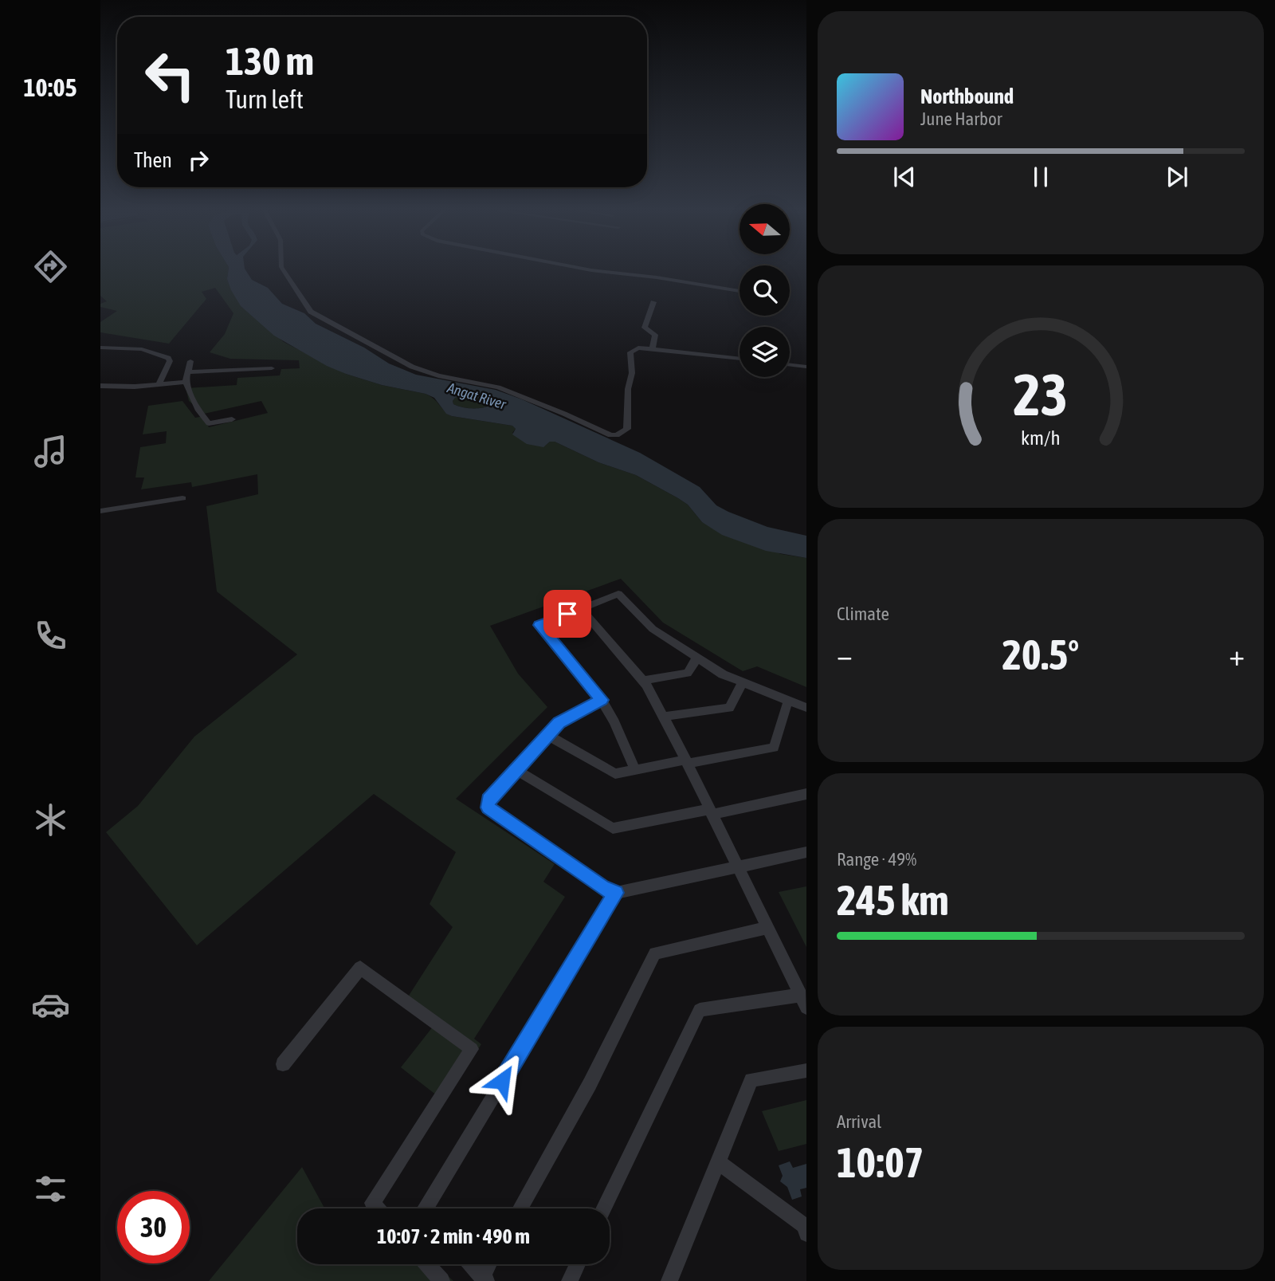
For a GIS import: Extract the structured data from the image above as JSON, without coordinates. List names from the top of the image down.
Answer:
{
  "water": ["Angat River"],
  "north": "left",
  "page": {
    "tabs": "10:05",
    "turn": ["130 m", "Turn left"],
    "song": ["Northbound", "June Harbor"],
    "then": "Then",
    "tile": [
      "Climate",
      ["Range · 49%", "245 km"],
      ["Arrival", "10:07"]
    ],
    "heat": ["−", "20.5°", "+"],
    "limit": "30",
    "trip": "10:07 · 2 min · 490 m",
    "gauge": ["23", "km/h"]
  }
}
